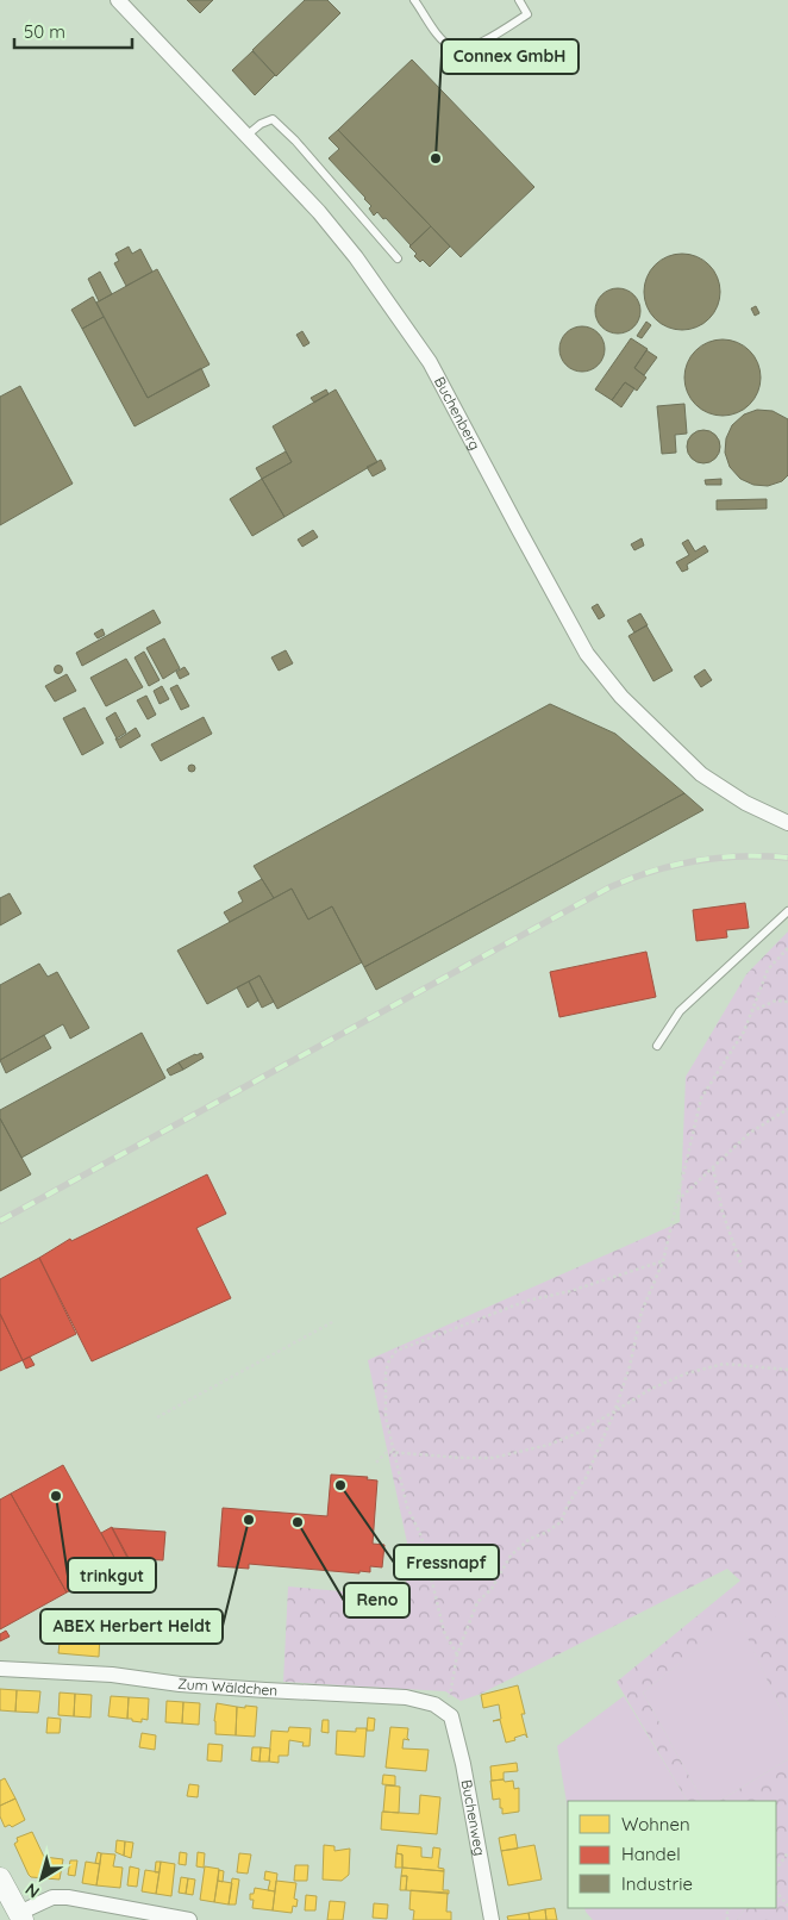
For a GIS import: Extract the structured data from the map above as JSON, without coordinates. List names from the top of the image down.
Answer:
{
  "streets": {
    "street": ["Buchenberg", "Zum Wäldchen", "Buchenweg"]
  },
  "crossings": [
    ["Zum Wäldchen", "Buchenweg"]
  ],
  "places": [
    "Connex GmbH",
    "Fressnapf",
    "trinkgut",
    "ABEX Herbert Heldt",
    "Reno"
  ],
  "legend": ["Wohnen", "Handel", "Industrie"],
  "scale_bar": "50 m",
  "north": "bottom left"
}
